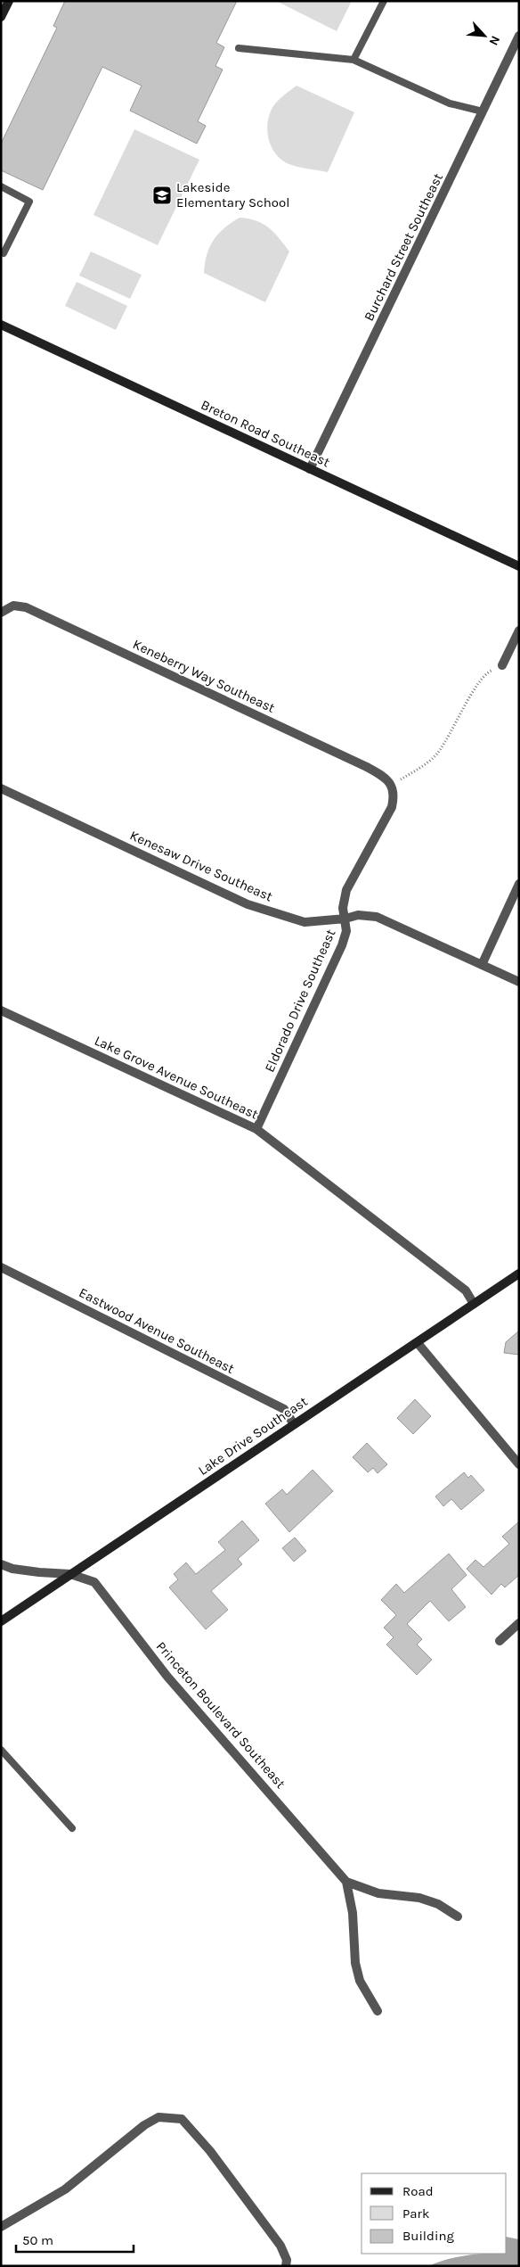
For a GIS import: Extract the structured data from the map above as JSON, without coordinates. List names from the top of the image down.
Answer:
{
  "streets": {
    "main road": ["Breton Road Southeast", "Lake Drive Southeast"],
    "street": [
      "Burchard Street Southeast",
      "Keneberry Way Southeast",
      "Kenesaw Drive Southeast",
      "Eldorado Drive Southeast",
      "Lake Grove Avenue Southeast",
      "Eastwood Avenue Southeast",
      "Princeton Boulevard Southeast"
    ]
  },
  "crossings": [
    ["Burchard Street Southeast", "Breton Road Southeast"],
    ["Keneberry Way Southeast", "Eldorado Drive Southeast"],
    ["Kenesaw Drive Southeast", "Eldorado Drive Southeast"],
    ["Eldorado Drive Southeast", "Lake Grove Avenue Southeast"],
    ["Lake Grove Avenue Southeast", "Lake Drive Southeast"],
    ["Eastwood Avenue Southeast", "Lake Drive Southeast"],
    ["Lake Drive Southeast", "Princeton Boulevard Southeast"]
  ],
  "places": {
    "school or university": ["Lakeside Elementary School"]
  },
  "legend": ["Road", "Park", "Building"],
  "scale_bar": "50 m",
  "north": "bottom right"
}
